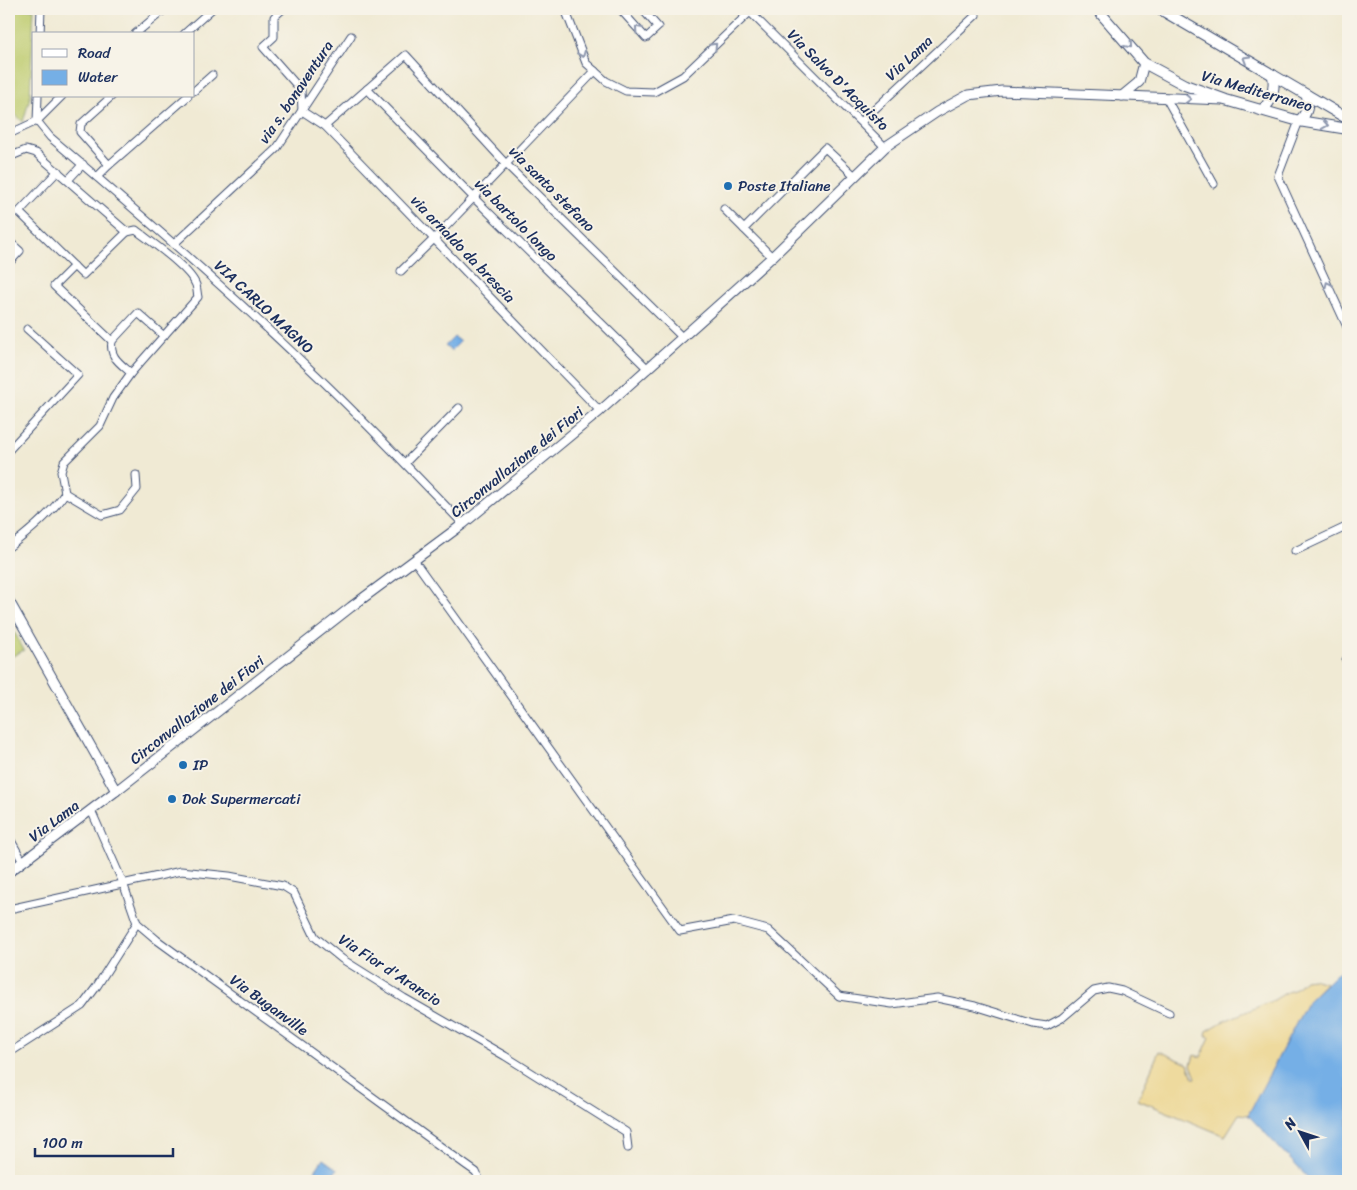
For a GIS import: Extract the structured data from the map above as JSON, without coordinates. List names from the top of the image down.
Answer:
{
  "streets": {
    "main road": ["Via Mediterraneo"],
    "street": [
      "Via Lama",
      "Via Salvo D'Acquisto",
      "via s. bonaventura",
      "via santo stefano",
      "via bartolo longo",
      "via arnaldo da brescia",
      "VIA CARLO MAGNO",
      "Circonvallazione dei Fiori",
      "Via Fior d'Arancio",
      "Via Buganville"
    ]
  },
  "crossings": [
    ["Via Lama", "Via Salvo D'Acquisto"],
    ["Via Lama", "Circonvallazione dei Fiori"],
    ["Via Salvo D'Acquisto", "Circonvallazione dei Fiori"],
    ["Via Mediterraneo", "Circonvallazione dei Fiori"],
    ["via s. bonaventura", "via arnaldo da brescia"],
    ["via s. bonaventura", "VIA CARLO MAGNO"],
    ["via santo stefano", "via bartolo longo"],
    ["via santo stefano", "Circonvallazione dei Fiori"],
    ["via bartolo longo", "Circonvallazione dei Fiori"],
    ["via arnaldo da brescia", "Circonvallazione dei Fiori"],
    ["VIA CARLO MAGNO", "Circonvallazione dei Fiori"]
  ],
  "places": ["Poste Italiane", "IP", "Dok Supermercati"],
  "legend": ["Road", "Water"],
  "scale_bar": "100 m",
  "north": "top left"
}
